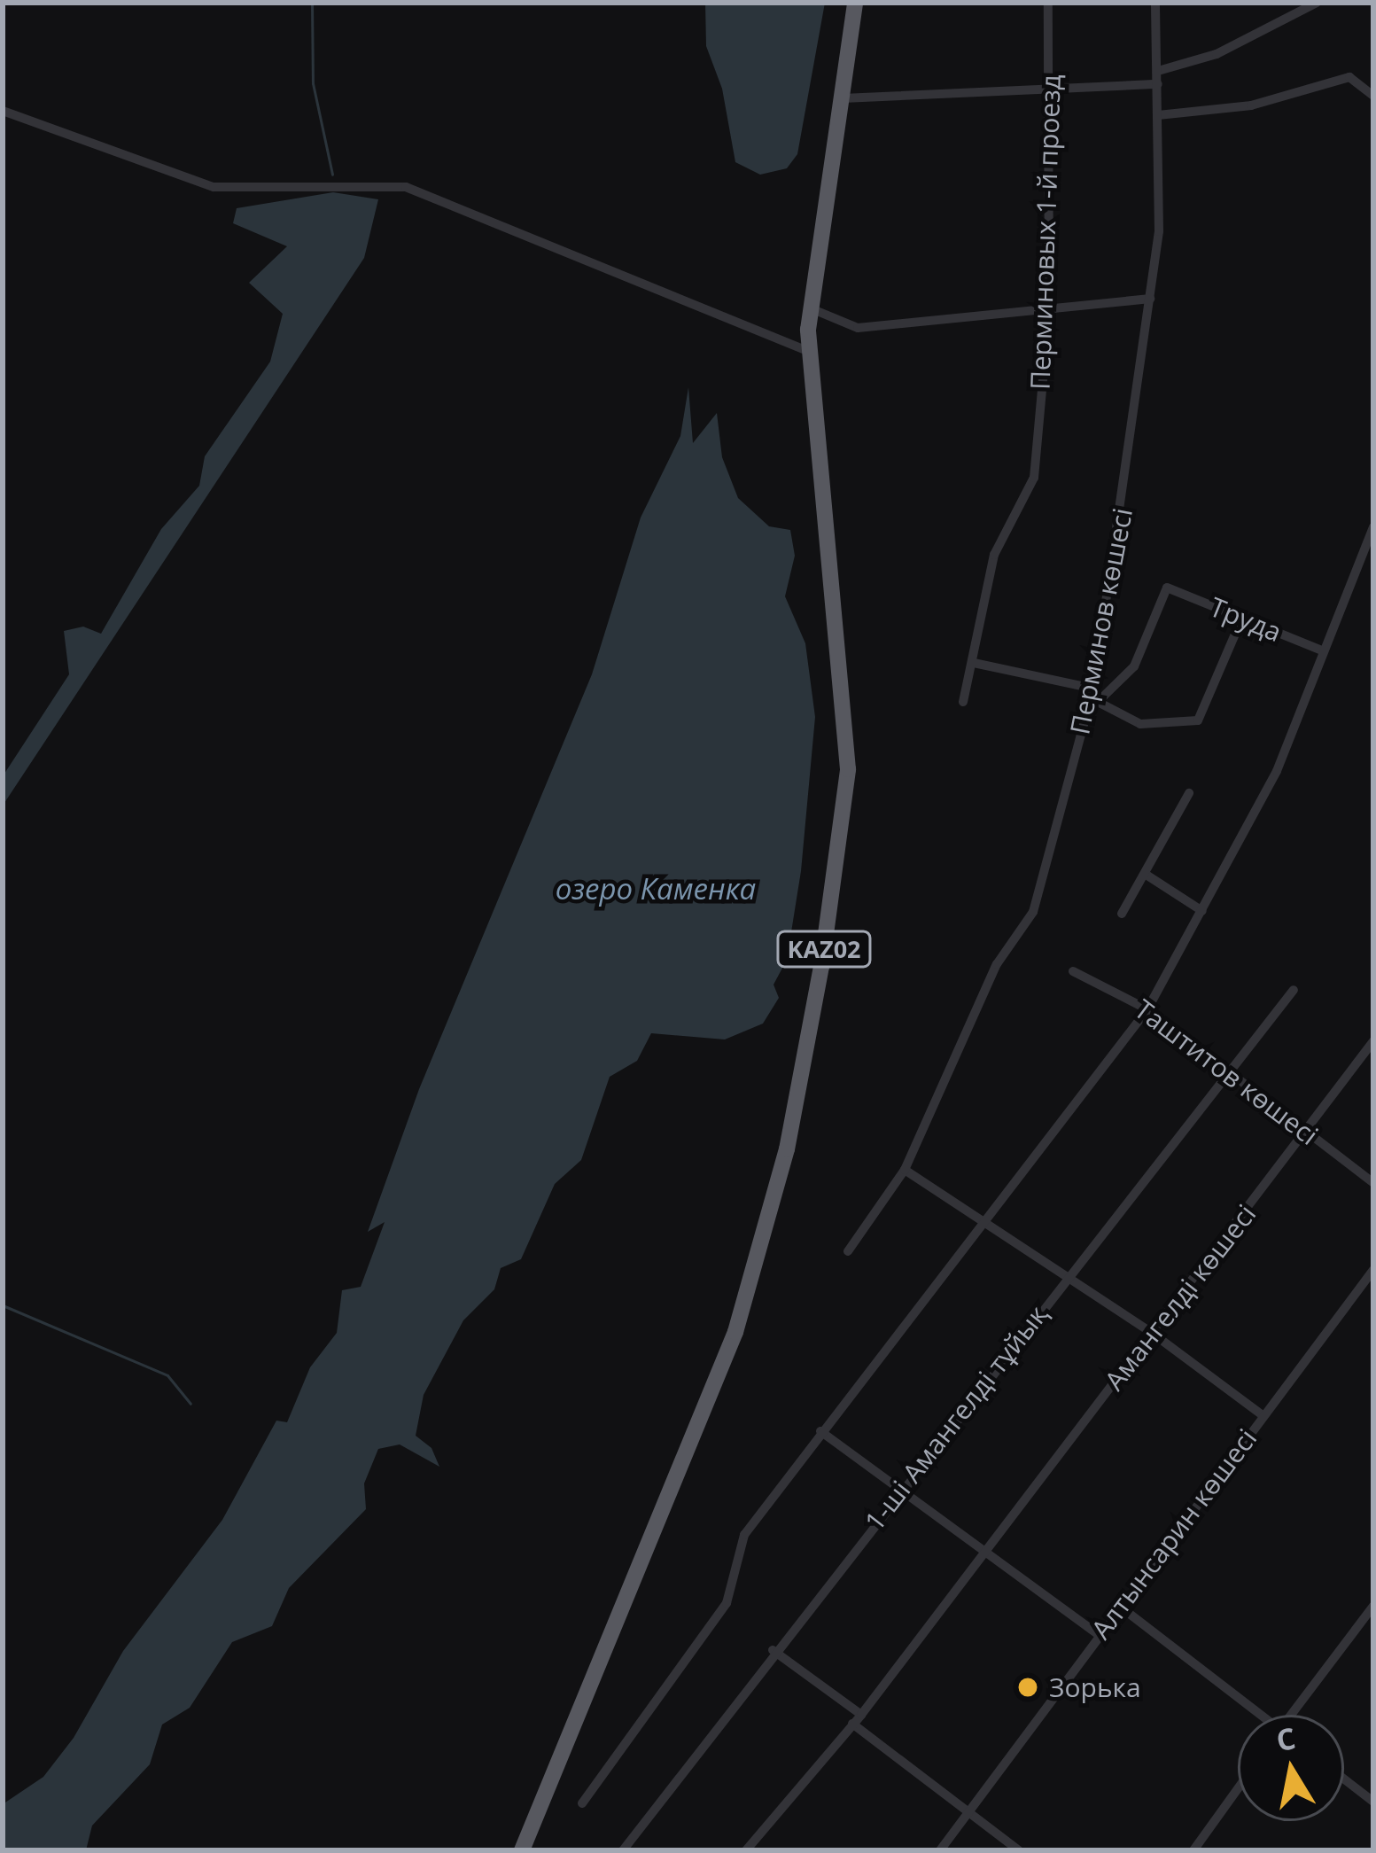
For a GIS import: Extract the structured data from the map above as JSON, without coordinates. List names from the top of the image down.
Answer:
{
  "streets": {
    "highway": ["KAZ02"],
    "street": [
      "Перминовых 1-й проезд",
      "Труда",
      "Перминов көшесі",
      "Таштитов көшесі",
      "Амангелді көшесі",
      "1-ші Амангелді тұйық",
      "Алтынсарин көшесі"
    ]
  },
  "crossings": [
    ["Труда", "Перминов көшесі"],
    ["Таштитов көшесі", "Амангелді көшесі"],
    ["Таштитов көшесі", "1-ші Амангелді тұйық"]
  ],
  "water": ["озеро Каменка"],
  "places": ["Зорька"],
  "north": "top"
}
